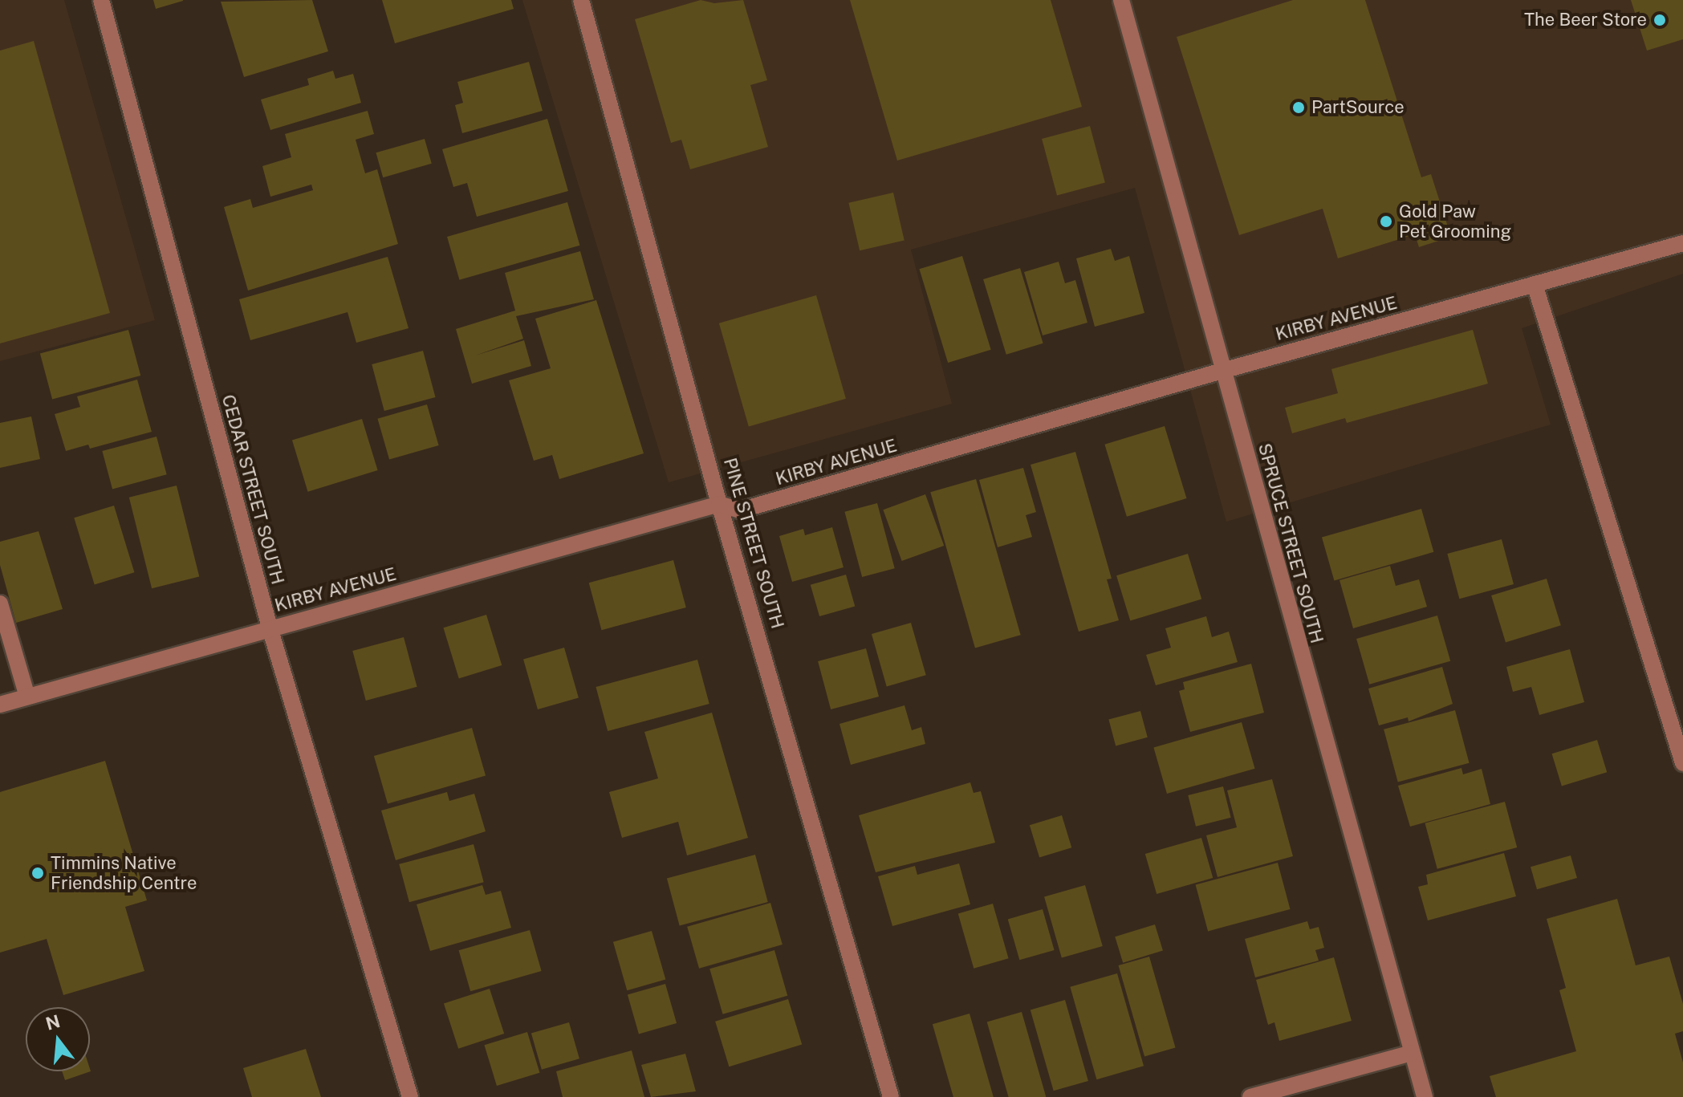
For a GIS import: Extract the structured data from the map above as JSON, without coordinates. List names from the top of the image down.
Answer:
{
  "streets": {
    "street": [
      "KIRBY AVENUE",
      "CEDAR STREET SOUTH",
      "PINE STREET SOUTH",
      "SPRUCE STREET SOUTH"
    ]
  },
  "crossings": [
    ["KIRBY AVENUE", "CEDAR STREET SOUTH"],
    ["KIRBY AVENUE", "PINE STREET SOUTH"],
    ["KIRBY AVENUE", "SPRUCE STREET SOUTH"]
  ],
  "places": [
    "The Beer Store",
    "PartSource",
    "Gold Paw Pet Grooming",
    "Timmins Native Friendship Centre"
  ],
  "north": "top"
}
